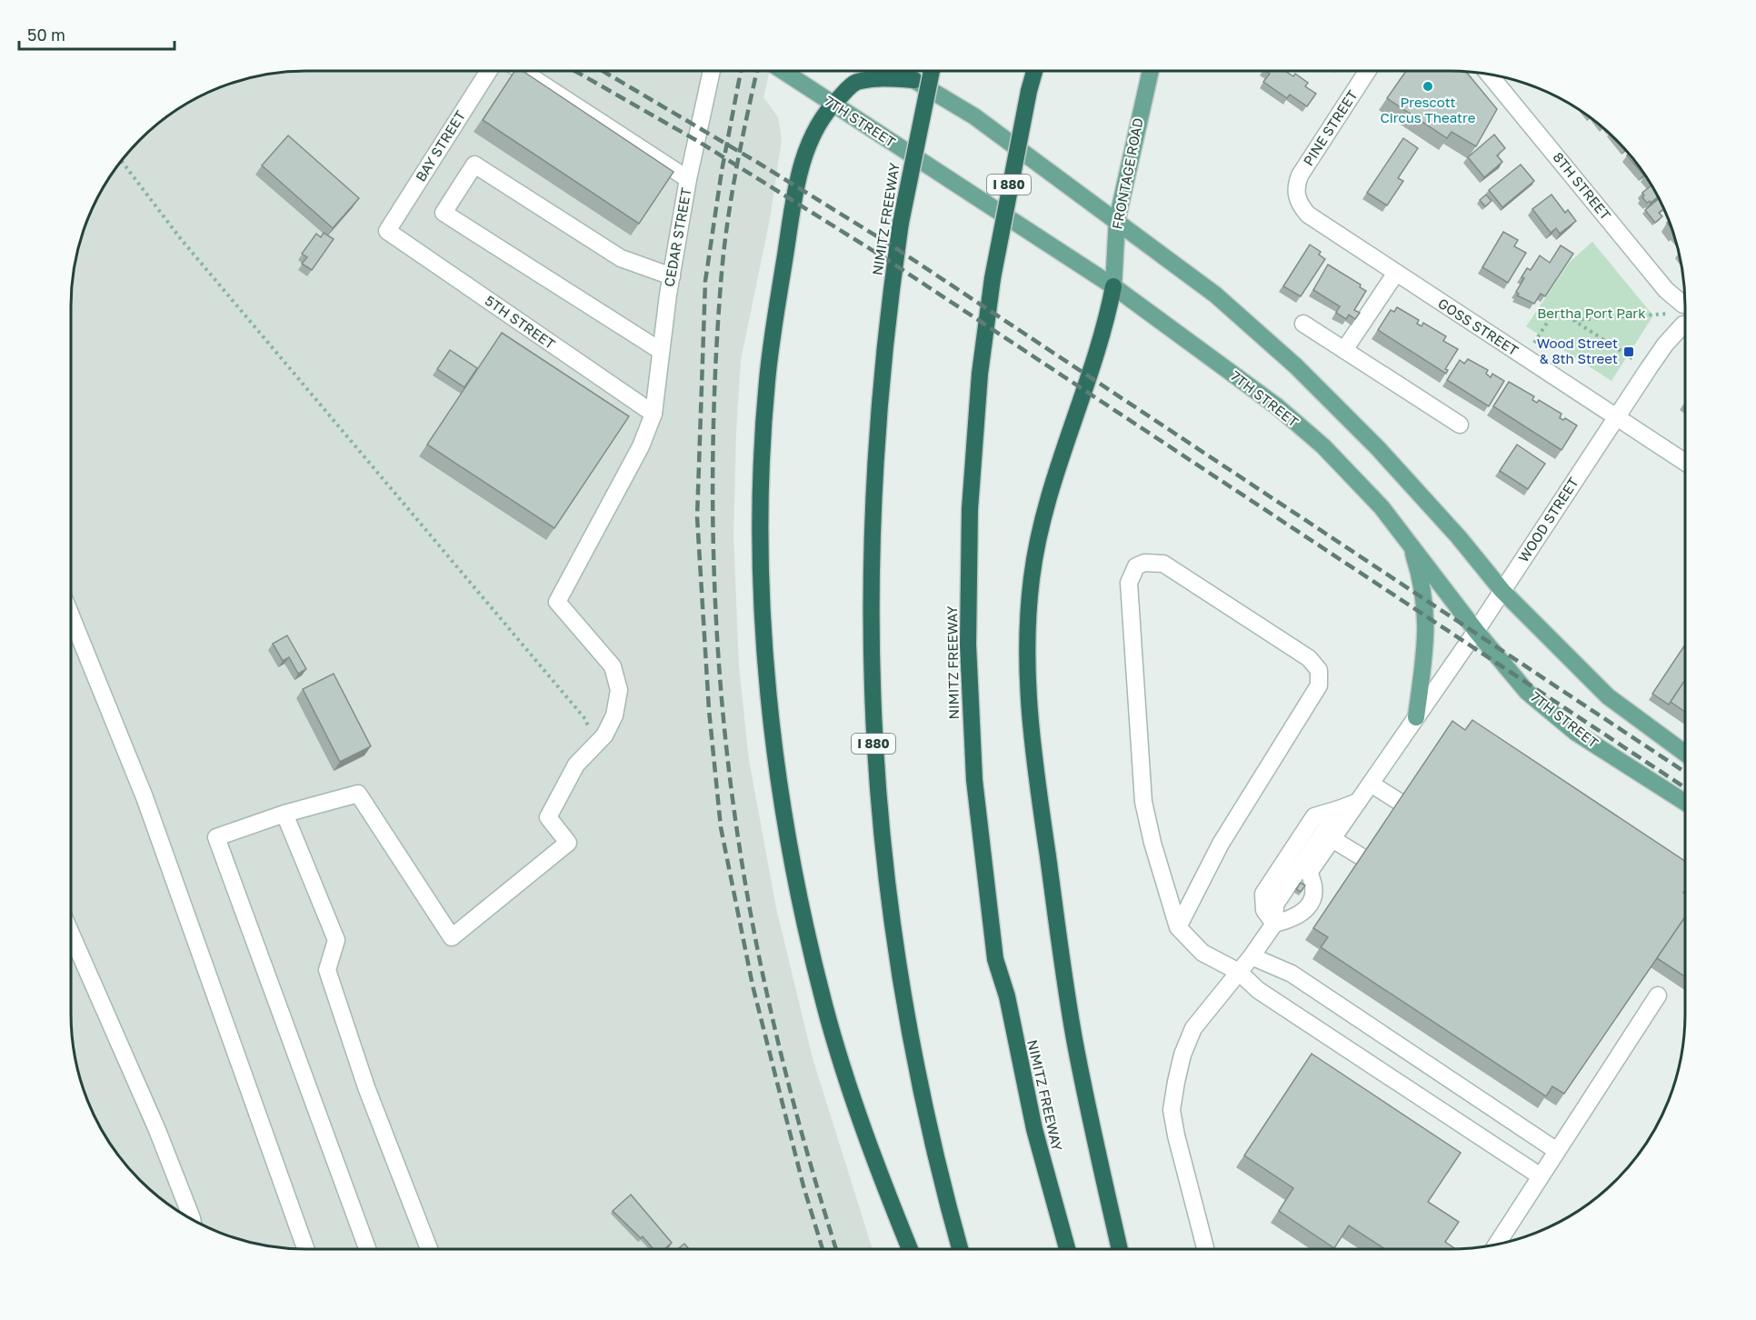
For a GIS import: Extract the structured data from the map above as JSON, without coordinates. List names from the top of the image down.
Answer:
{
  "streets": {
    "highway": ["I 880", "NIMITZ FREEWAY"],
    "main road": ["7TH STREET", "FRONTAGE ROAD"],
    "street": [
      "PINE STREET",
      "BAY STREET",
      "8TH STREET",
      "CEDAR STREET",
      "5TH STREET",
      "GOSS STREET",
      "WOOD STREET"
    ]
  },
  "crossings": [
    ["7TH STREET", "FRONTAGE ROAD"],
    ["7TH STREET", "WOOD STREET"],
    ["PINE STREET", "GOSS STREET"],
    ["BAY STREET", "5TH STREET"],
    ["CEDAR STREET", "5TH STREET"],
    ["GOSS STREET", "WOOD STREET"]
  ],
  "parks": ["Bertha Port Park"],
  "places": {
    "other": ["Prescott Circus Theatre"],
    "transit": ["Wood Street & 8th Street"]
  },
  "scale_bar": "50 m"
}
